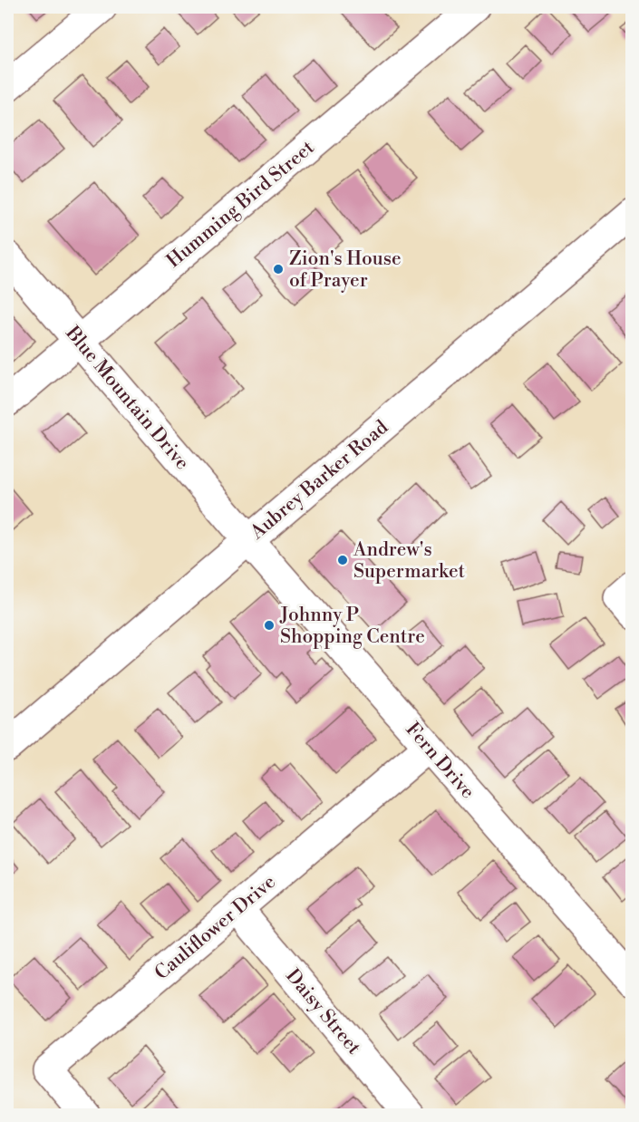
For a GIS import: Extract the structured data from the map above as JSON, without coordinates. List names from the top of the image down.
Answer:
{
  "streets": {
    "street": [
      "Humming Bird Street",
      "Blue Mountain Drive",
      "Aubrey Barker Road",
      "Fern Drive",
      "Cauliflower Drive",
      "Daisy Street"
    ]
  },
  "crossings": [
    ["Humming Bird Street", "Blue Mountain Drive"],
    ["Blue Mountain Drive", "Aubrey Barker Road"],
    ["Blue Mountain Drive", "Fern Drive"],
    ["Aubrey Barker Road", "Fern Drive"],
    ["Fern Drive", "Cauliflower Drive"],
    ["Cauliflower Drive", "Daisy Street"]
  ],
  "places": ["Zion's House of Prayer", "Andrew's Supermarket", "Johnny P Shopping Centre"]
}
